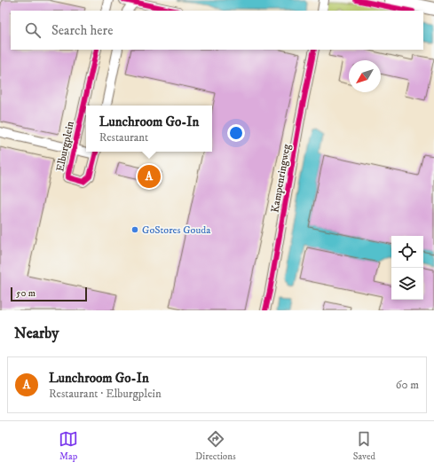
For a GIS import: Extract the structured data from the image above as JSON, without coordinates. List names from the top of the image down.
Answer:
{
  "streets": {
    "street": ["Elburgplein", "Kampenringweg"]
  },
  "places": ["GoStores Gouda"],
  "scale_bar": "50 m",
  "north": "bottom left",
  "page": {
    "search": "Search here",
    "popup": ["Lunchroom Go-In", "Restaurant"],
    "pins": "A",
    "scale": "50 m",
    "heading": "Nearby",
    "list": [
      {
        "mark": "A",
        "name": "Lunchroom Go-In",
        "note": "Restaurant · Elburgplein",
        "value": "60 m"
      }
    ],
    "nav": ["Map", "Directions", "Saved"]
  }
}
